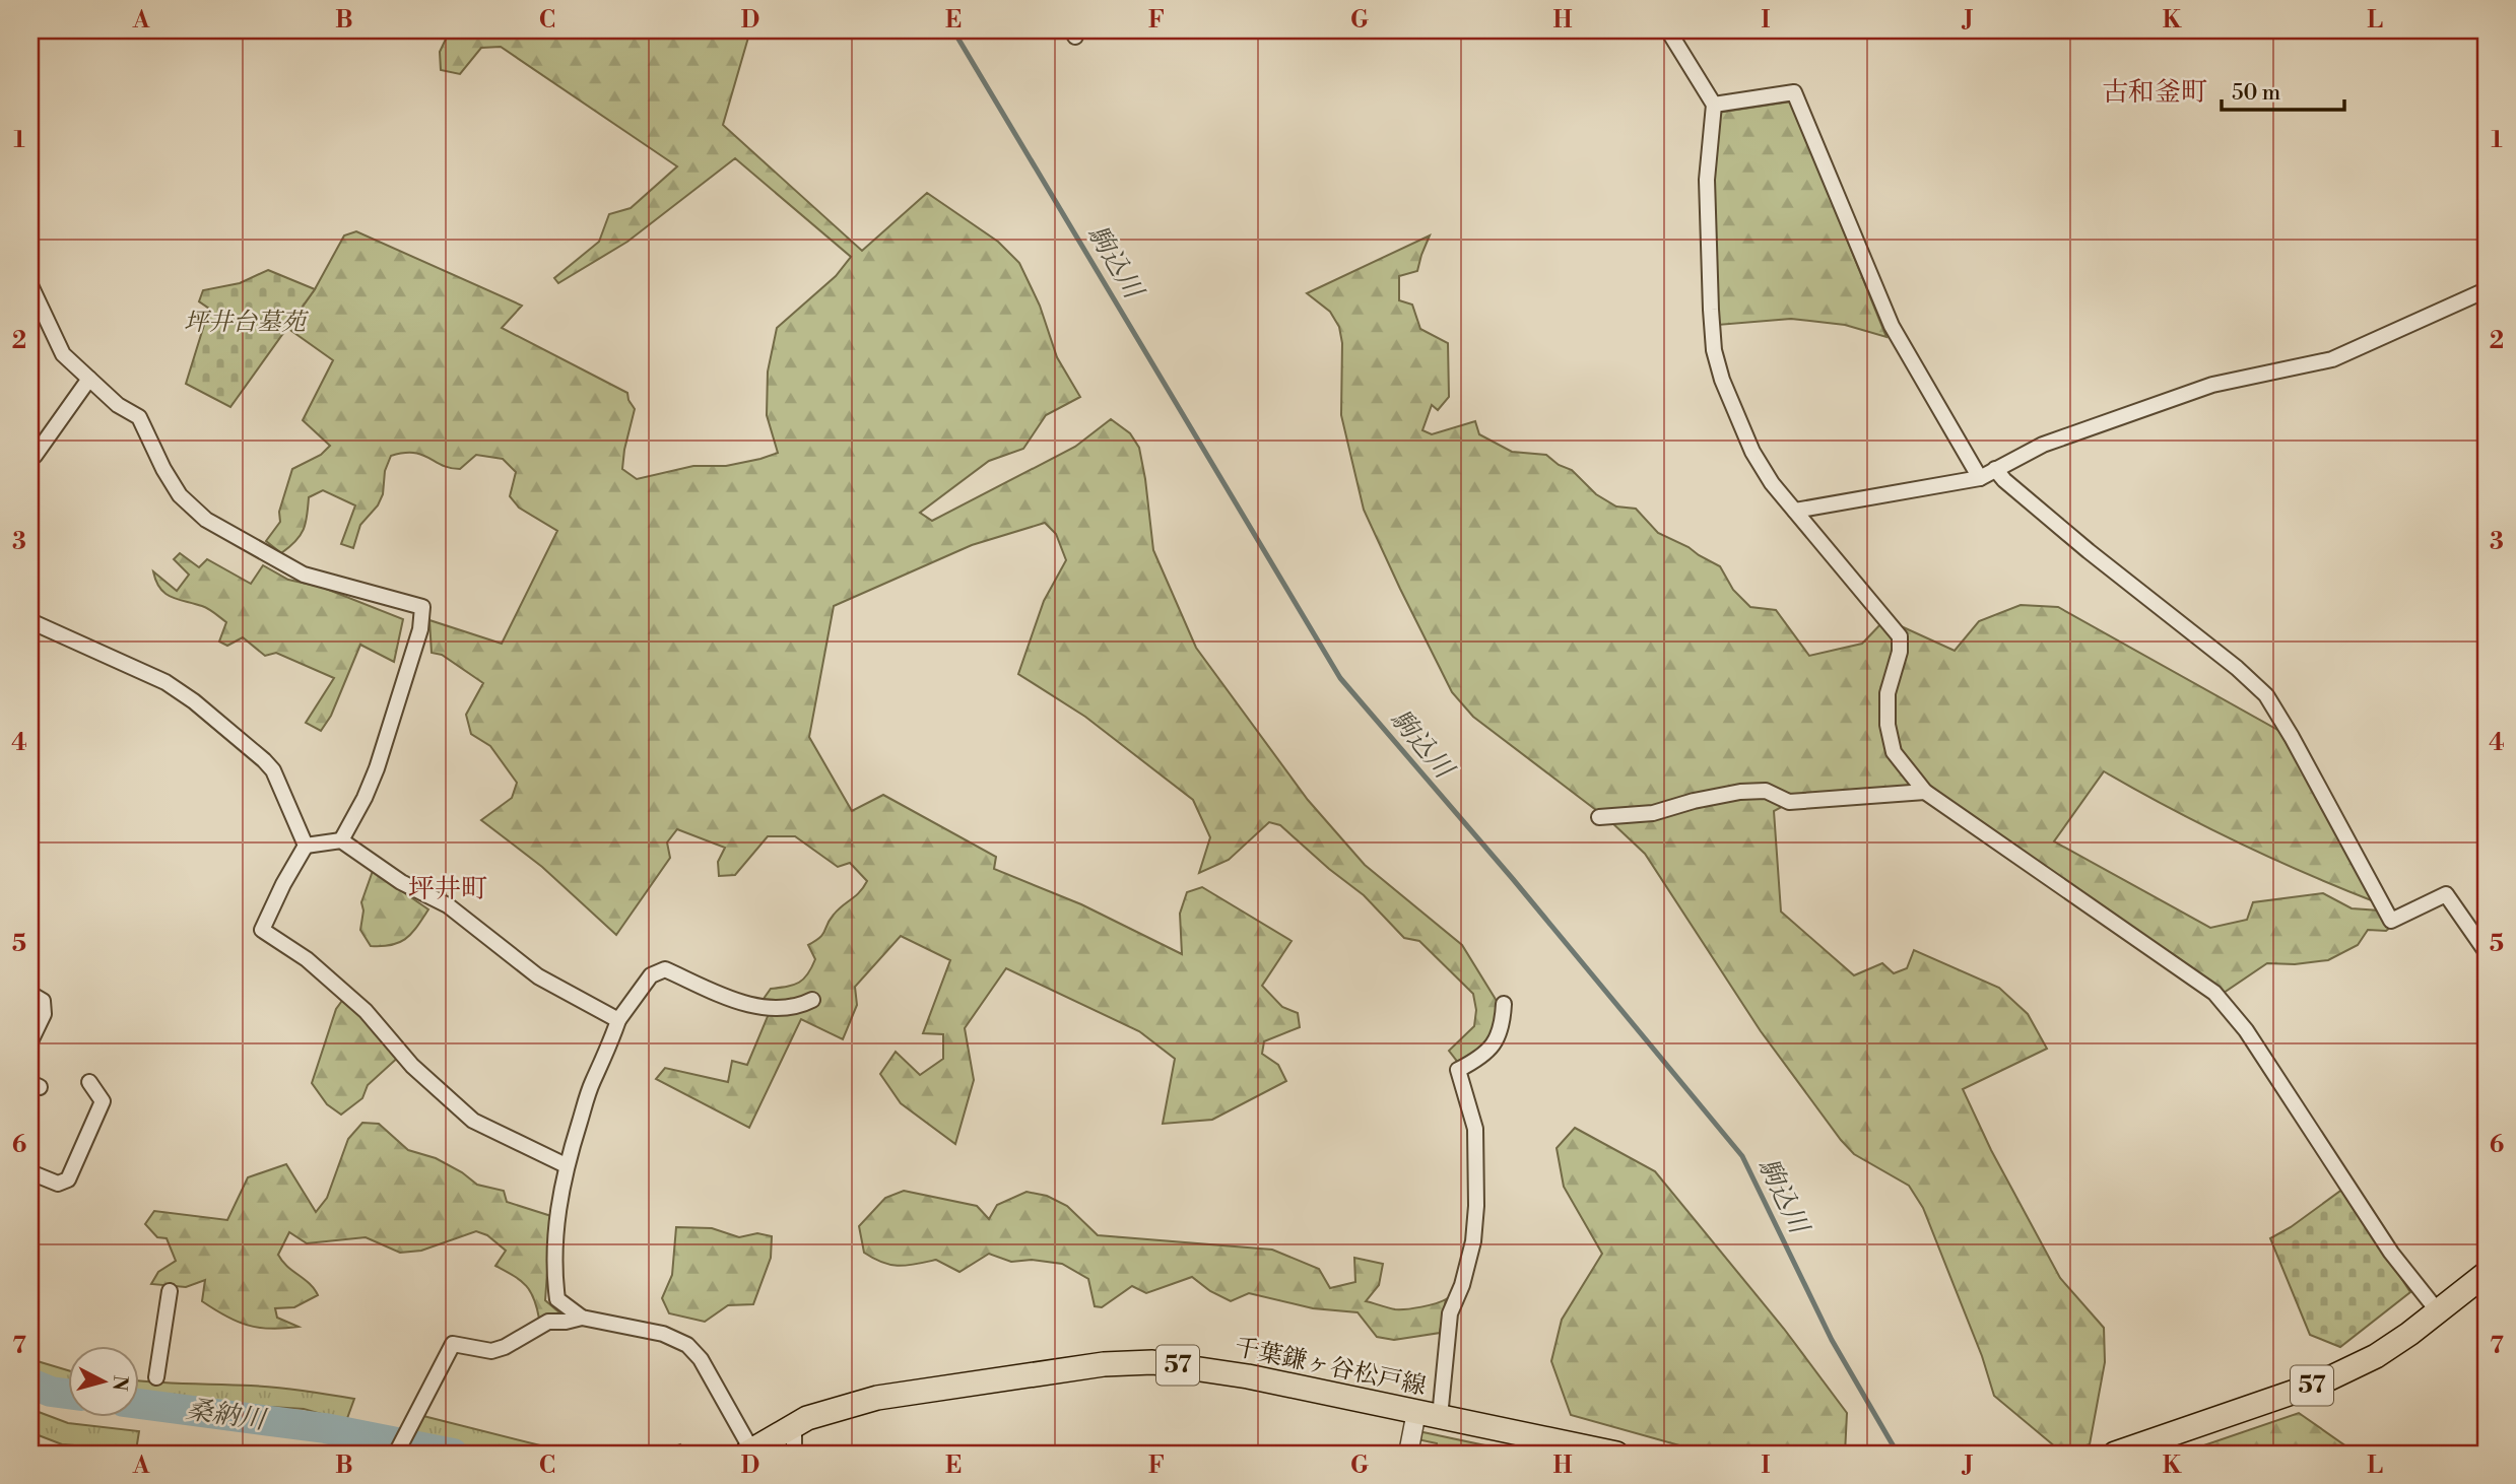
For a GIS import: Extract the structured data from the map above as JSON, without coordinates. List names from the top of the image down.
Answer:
{
  "streets": {
    "main road": ["57", "千葉鎌ヶ谷松戸線"]
  },
  "districts": ["古和釜町", "坪井町"],
  "water": ["駒込川", "桑納川"],
  "parks": ["坪井台墓苑"],
  "scale_bar": "50 m",
  "north": "right",
  "grid": {
    "columns": [
      "A",
      "B",
      "C",
      "D",
      "E",
      "F",
      "G",
      "H",
      "I",
      "J",
      "K",
      "L"
    ],
    "rows": [
      "1",
      "2",
      "3",
      "4",
      "5",
      "6",
      "7"
    ]
  }
}
